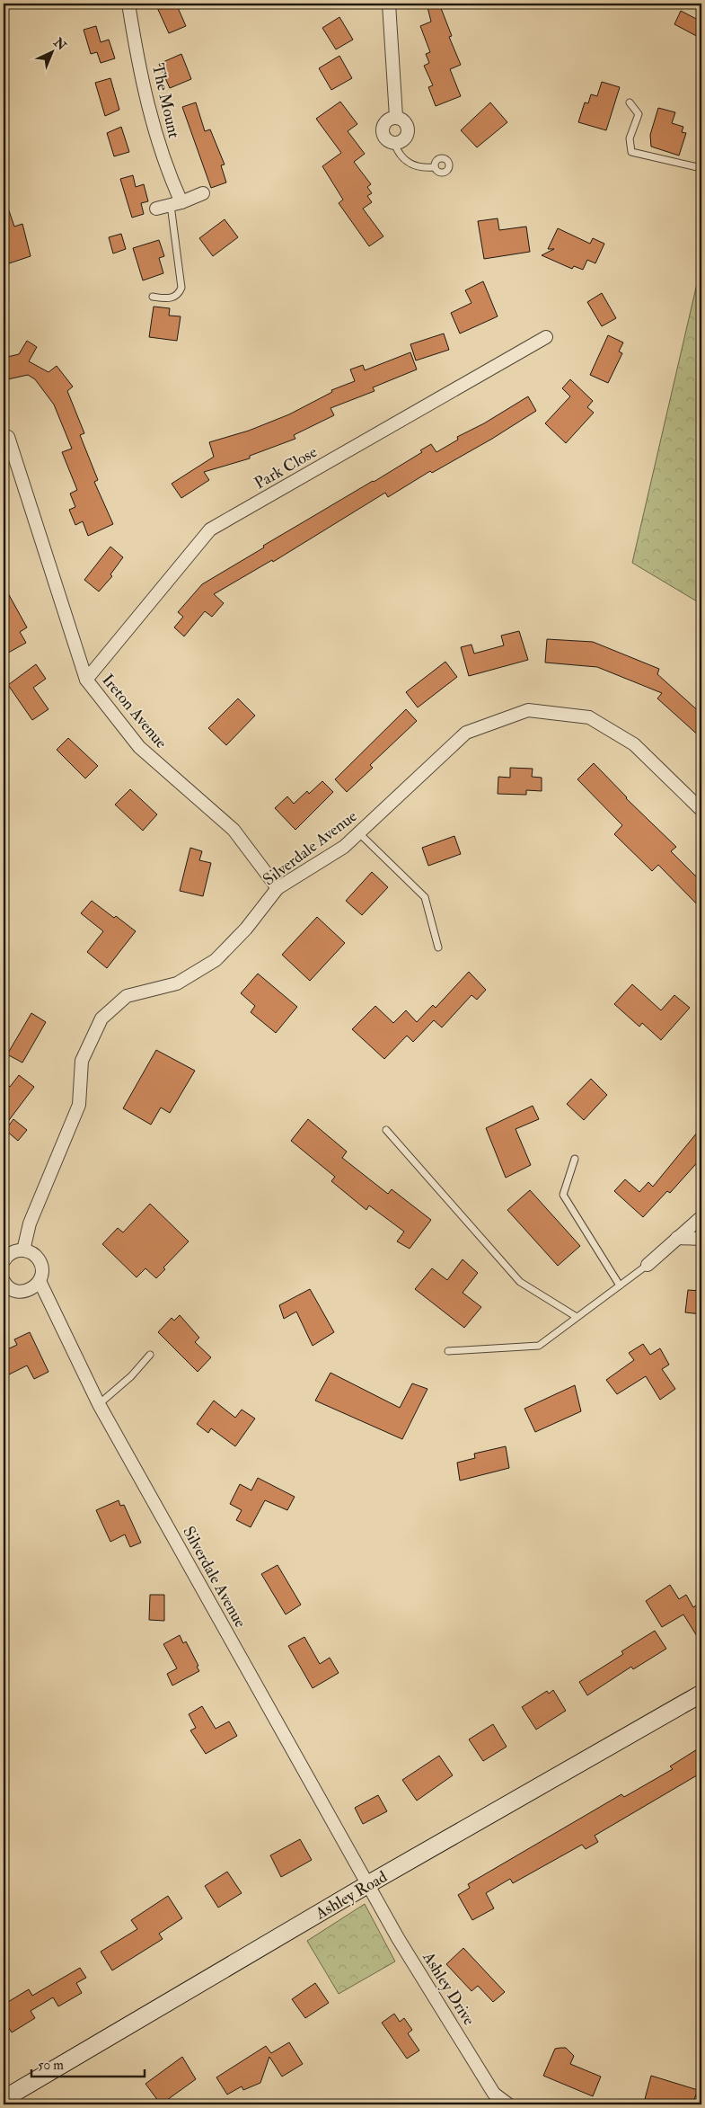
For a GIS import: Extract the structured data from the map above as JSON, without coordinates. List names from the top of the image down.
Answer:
{
  "streets": {
    "main road": ["Ashley Road"],
    "street": [
      "The Mount",
      "Park Close",
      "Ireton Avenue",
      "Silverdale Avenue",
      "Ashley Drive"
    ]
  },
  "crossings": [
    ["Park Close", "Ireton Avenue"],
    ["Ireton Avenue", "Silverdale Avenue"],
    ["Silverdale Avenue", "Ashley Road"],
    ["Silverdale Avenue", "Ashley Drive"],
    ["Ashley Road", "Ashley Drive"]
  ],
  "scale_bar": "50 m",
  "north": "top right"
}
